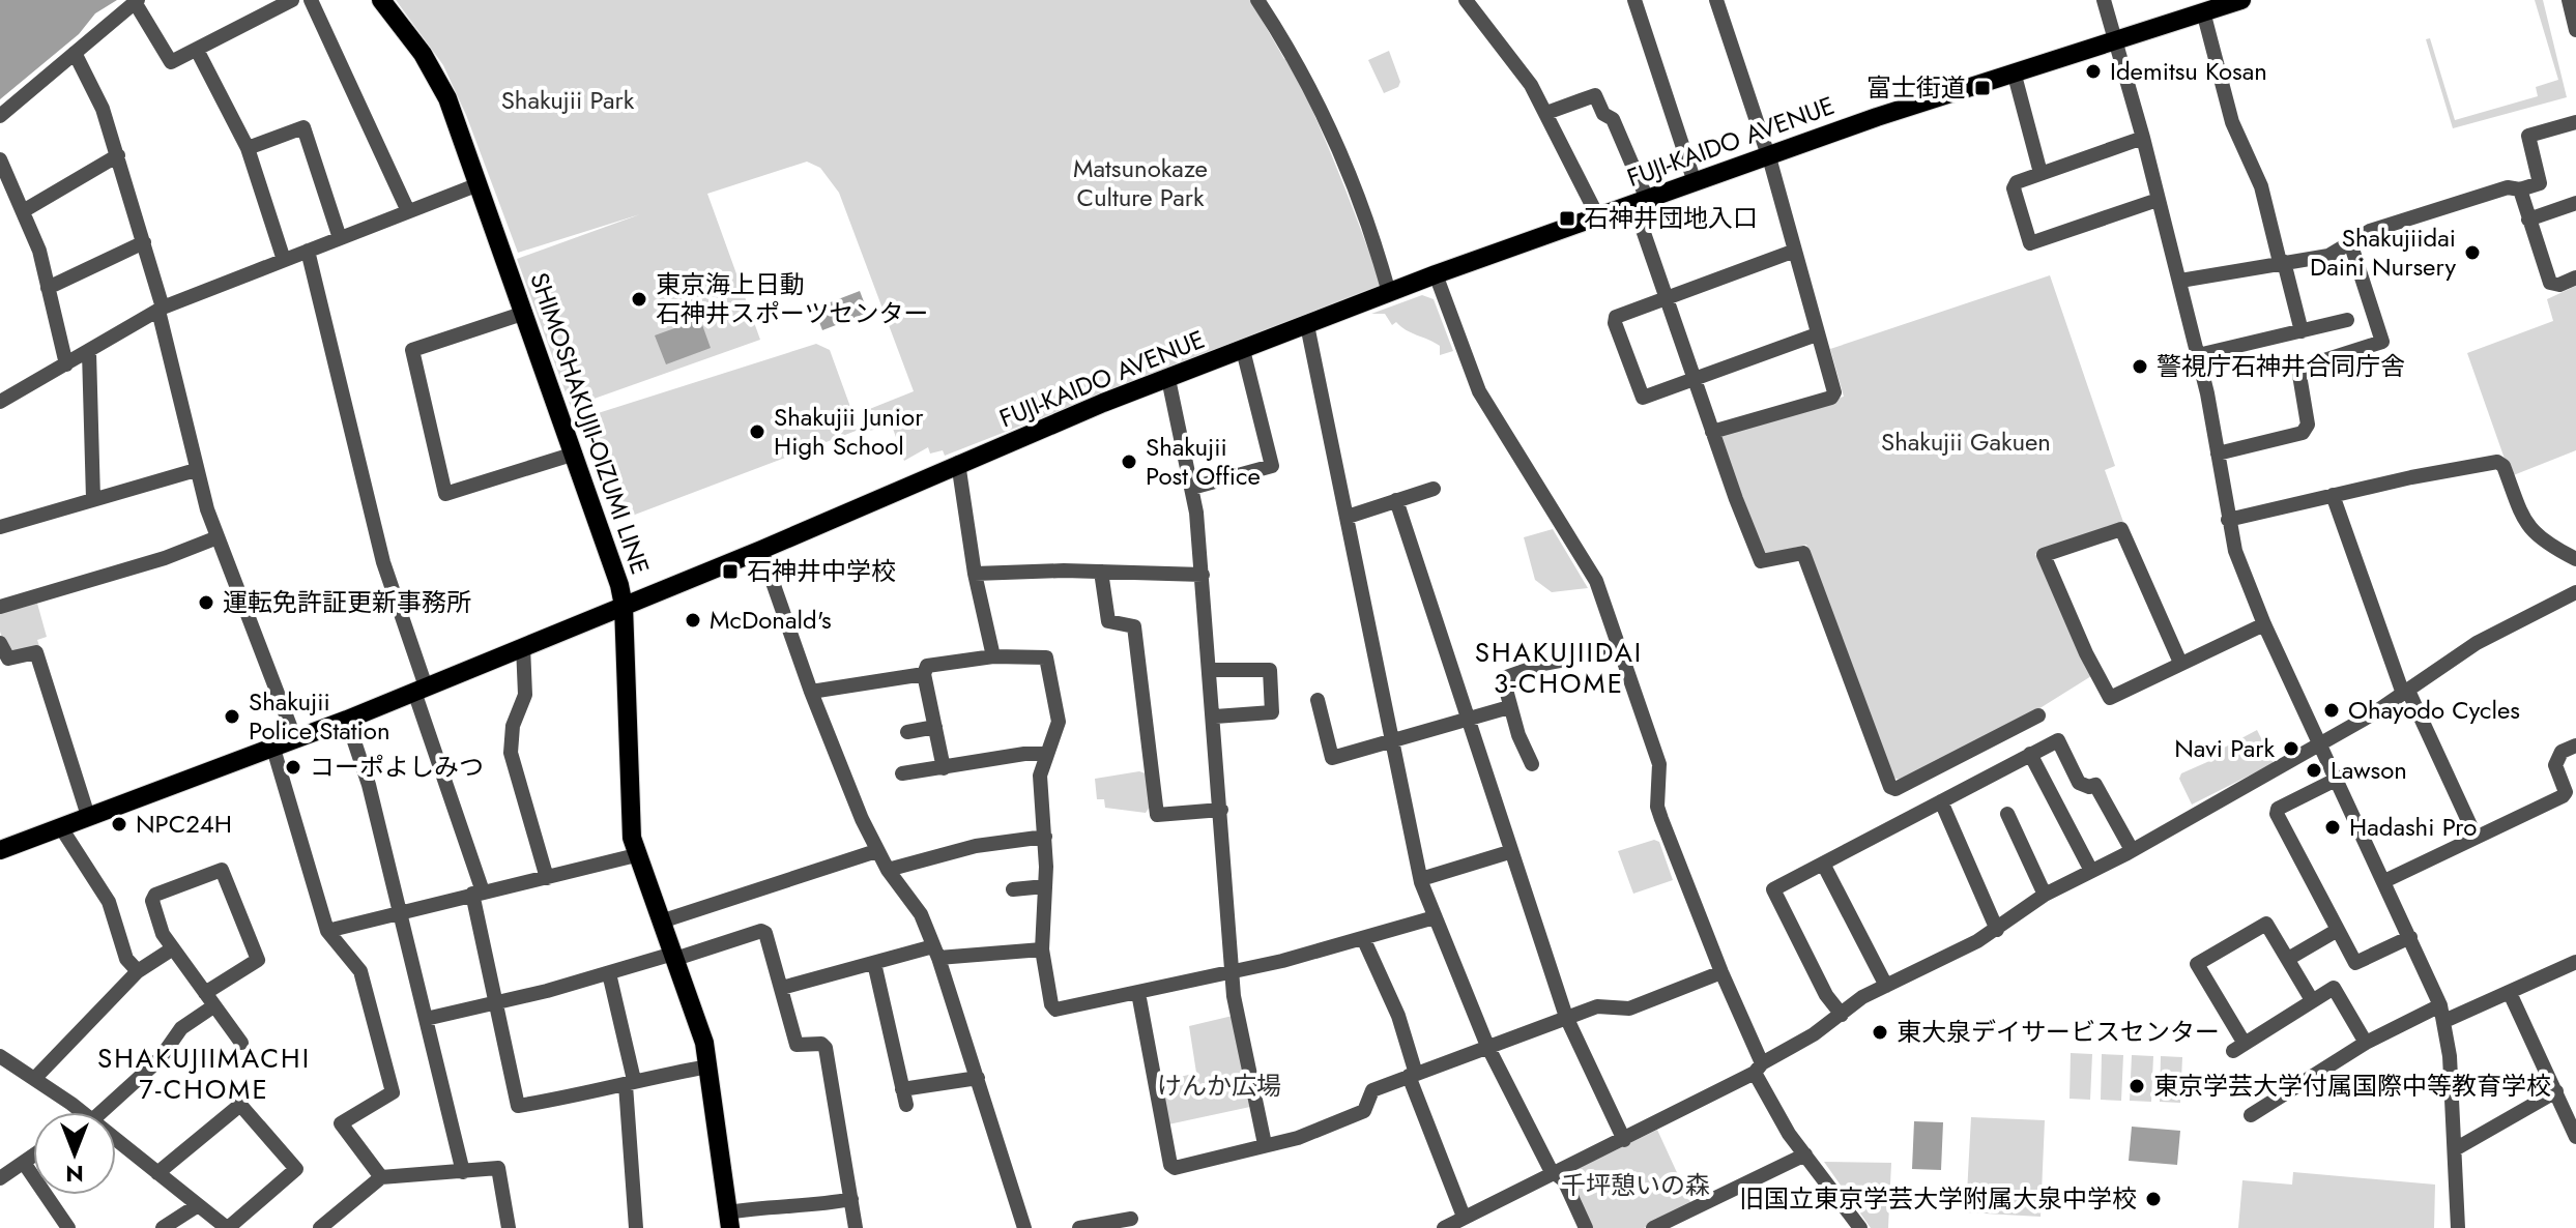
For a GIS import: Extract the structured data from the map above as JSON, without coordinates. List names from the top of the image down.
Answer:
{
  "streets": {
    "main road": ["FUJI-KAIDO AVENUE", "SHIMOSHAKUJII-OIZUMI LINE"]
  },
  "crossings": [
    ["FUJI-KAIDO AVENUE", "SHIMOSHAKUJII-OIZUMI LINE"]
  ],
  "districts": ["SHAKUJIIDAI 3-CHOME", "SHAKUJIIMACHI 7-CHOME"],
  "parks": [
    "Shakujii Park",
    "Matsunokaze Culture Park",
    "Shakujii Gakuen",
    "けんか広場",
    "千坪憩いの森"
  ],
  "places": {
    "other": [
      "Idemitsu Kosan",
      "Shakujiidai Daini Nursery",
      "東京海上日動 石神井スポーツセンター",
      "警視庁石神井合同庁舎",
      "Shakujii Junior High School",
      "Shakujii Post Office",
      "運転免許証更新事務所",
      "McDonald's",
      "Ohayodo Cycles",
      "Shakujii Police Station",
      "Navi Park",
      "コーポよしみつ",
      "Lawson",
      "NPC24H",
      "Hadashi Pro",
      "東大泉デイサービスセンター",
      "東京学芸大学付属国際中等教育学校",
      "旧国立東京学芸大学附属大泉中学校"
    ],
    "transit": ["富士街道", "石神井団地入口", "石神井中学校"]
  },
  "north": "bottom"
}
